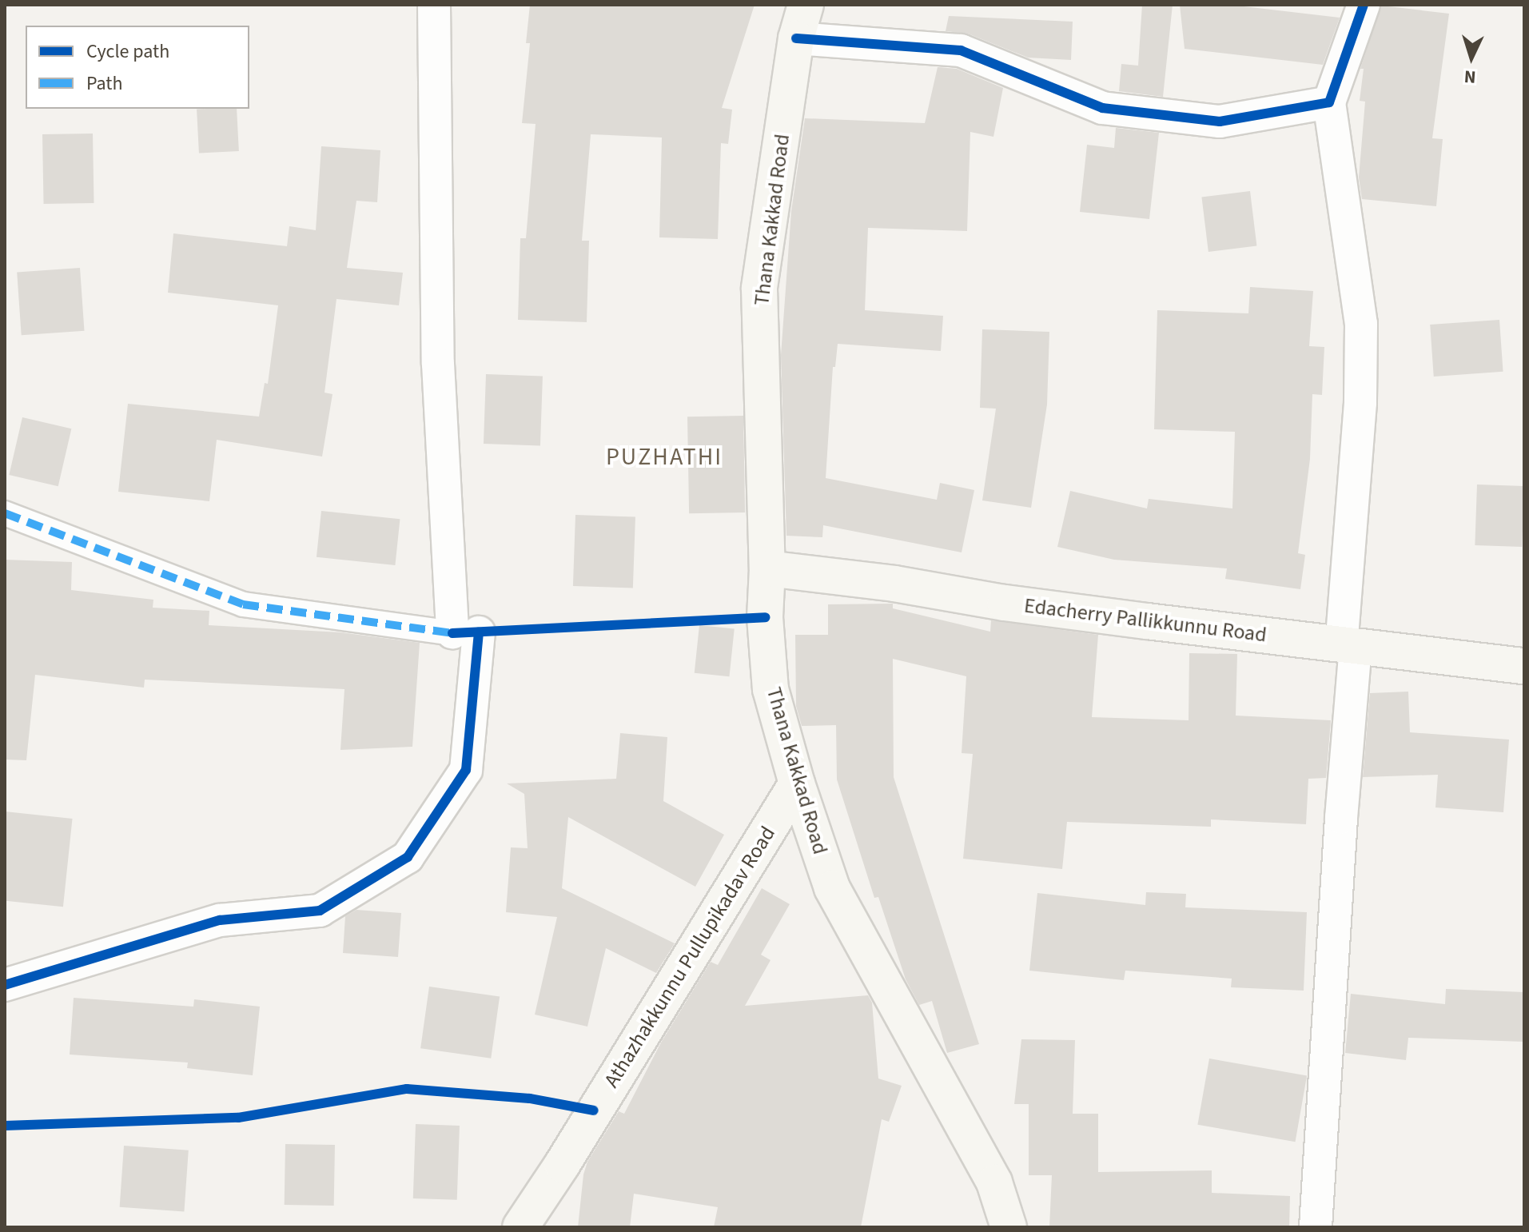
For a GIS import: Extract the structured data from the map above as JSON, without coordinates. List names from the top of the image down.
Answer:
{
  "streets": {
    "main road": ["Thana Kakkad Road", "Edacherry Pallikkunnu Road", "Athazhakkunnu Pullupikadav Road"]
  },
  "crossings": [
    ["Thana Kakkad Road", "Edacherry Pallikkunnu Road"],
    ["Thana Kakkad Road", "Athazhakkunnu Pullupikadav Road"]
  ],
  "districts": ["PUZHATHI"],
  "legend": ["Cycle path", "Path"],
  "north": "bottom"
}
